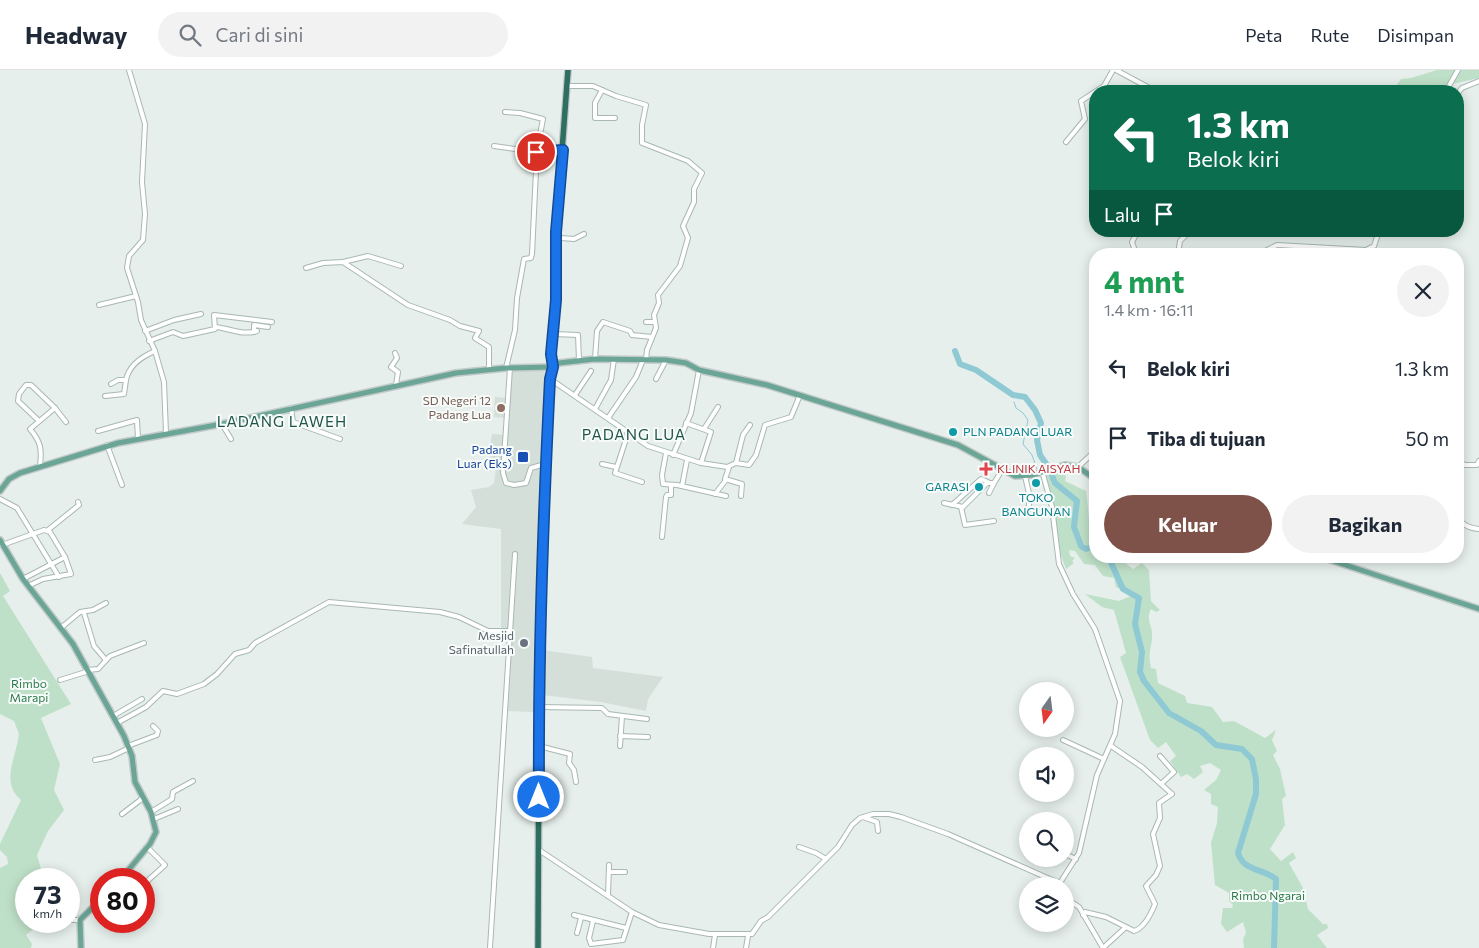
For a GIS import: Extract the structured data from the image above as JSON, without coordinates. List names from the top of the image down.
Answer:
{
  "districts": ["LADANG LAWEH", "PADANG LUA"],
  "parks": ["Rimbo Marapi", "Rimbo Ngarai"],
  "places": {
    "other": [
      "SD Negeri 12 Padang Lua",
      "PLN PADANG LUAR",
      "TOKO BANGUNAN",
      "GARASI",
      "Mesjid Safinatullah"
    ],
    "transit": ["Padang Luar (Eks)"],
    "health": ["KLINIK AISYAH"]
  },
  "north": "bottom",
  "page": {
    "header": "Headway",
    "search": "Cari di sini",
    "nav": ["Peta", "Rute", "Disimpan"],
    "turn": ["1.3 km", "Belok kiri"],
    "then": "Lalu",
    "heading": ["4 mnt", "1.4 km · 16:11"],
    "list": [
      {
        "name": "Belok kiri",
        "value": "1.3 km"
      },
      {
        "name": "Tiba di tujuan",
        "value": "50 m"
      }
    ],
    "buttons": ["Keluar", "Bagikan"],
    "speed": "73 km/h",
    "limit": "80"
  }
}
